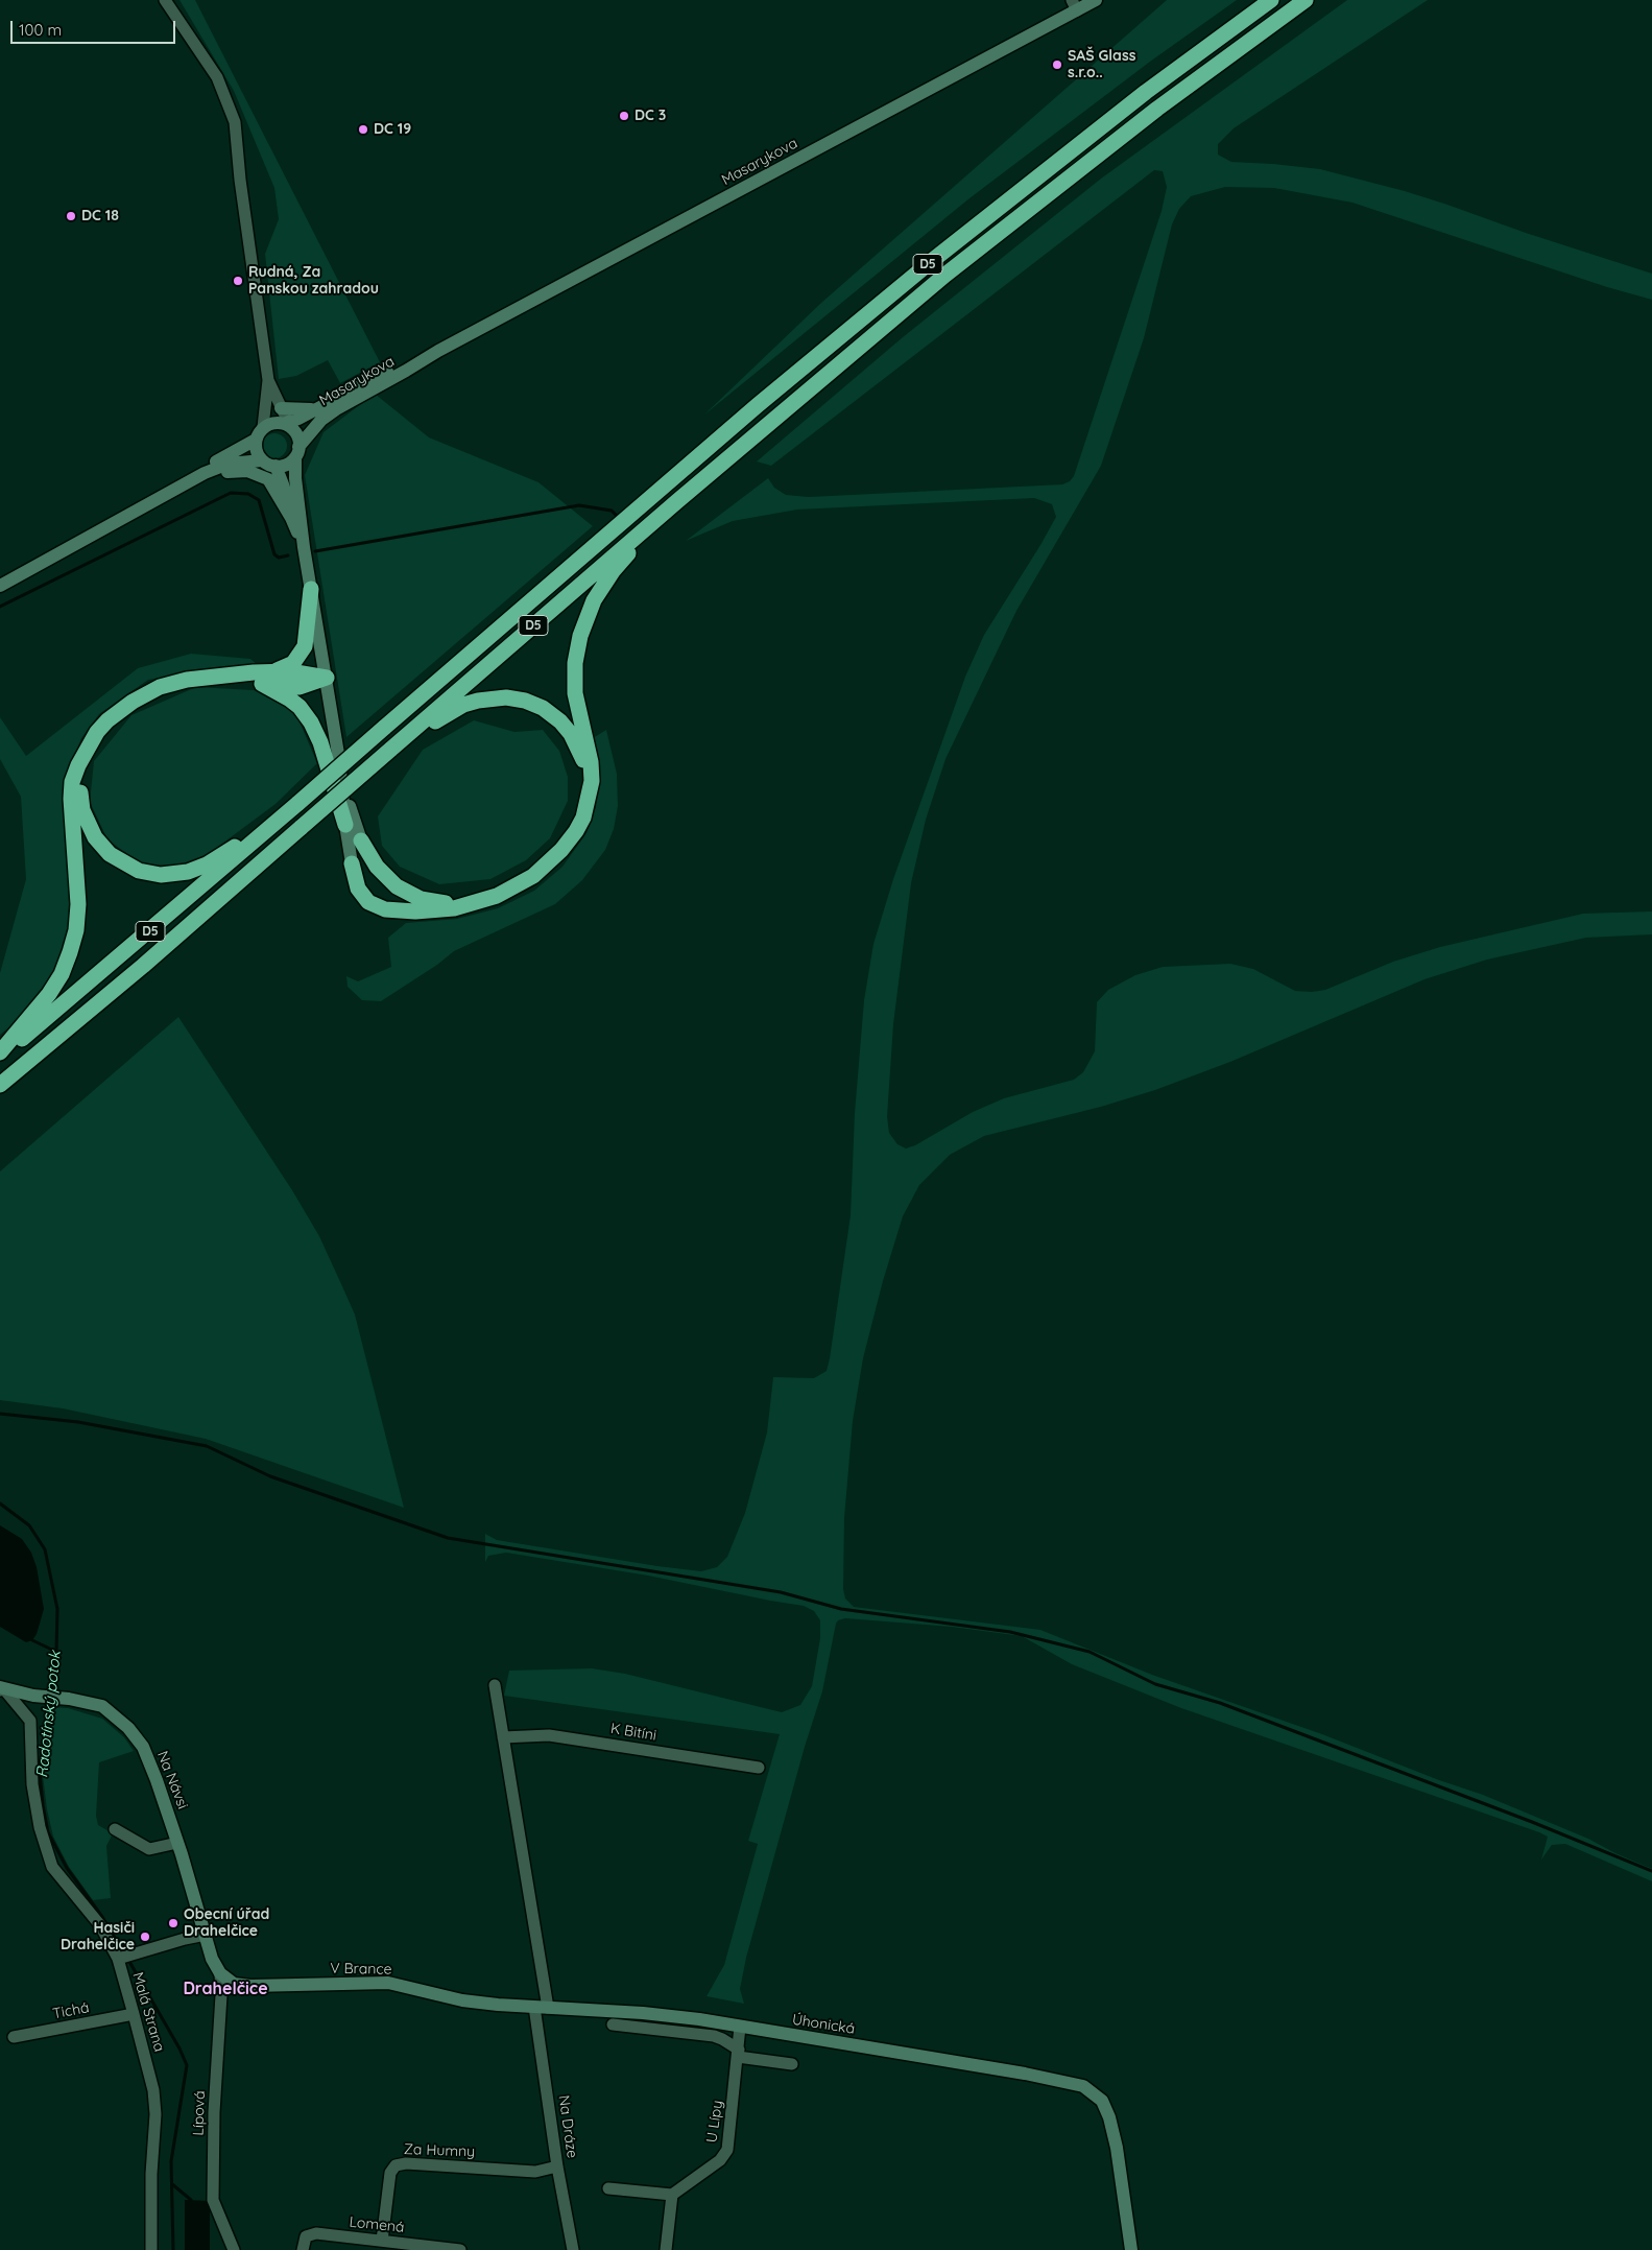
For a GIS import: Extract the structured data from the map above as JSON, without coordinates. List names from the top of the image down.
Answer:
{
  "streets": {
    "highway": ["D5"],
    "main road": [
      "Masarykova",
      "Na Návsi",
      "V Brance",
      "Úhonická"
    ],
    "street": [
      "K Bitíni",
      "Tichá",
      "Malá Strana",
      "Lípová",
      "U Lípy",
      "Na Dráze",
      "Za Humny",
      "Lomená"
    ]
  },
  "crossings": [
    ["Na Návsi", "V Brance"],
    ["Na Návsi", "Malá Strana"],
    ["Na Návsi", "Lípová"],
    ["V Brance", "Úhonická"],
    ["V Brance", "Lípová"],
    ["V Brance", "Na Dráze"],
    ["Tichá", "Malá Strana"],
    ["Úhonická", "U Lípy"],
    ["Úhonická", "Na Dráze"],
    ["Na Dráze", "Za Humny"],
    ["Za Humny", "Lomená"]
  ],
  "districts": ["Drahelčice"],
  "water": ["Radotínský potok"],
  "places": [
    "SAŠ Glass s.r.o..",
    "DC 3",
    "DC 19",
    "DC 18",
    "Rudná, Za Panskou zahradou",
    "Obecní úřad Drahelčice",
    "Hasiči Drahelčice"
  ],
  "scale_bar": "100 m"
}
